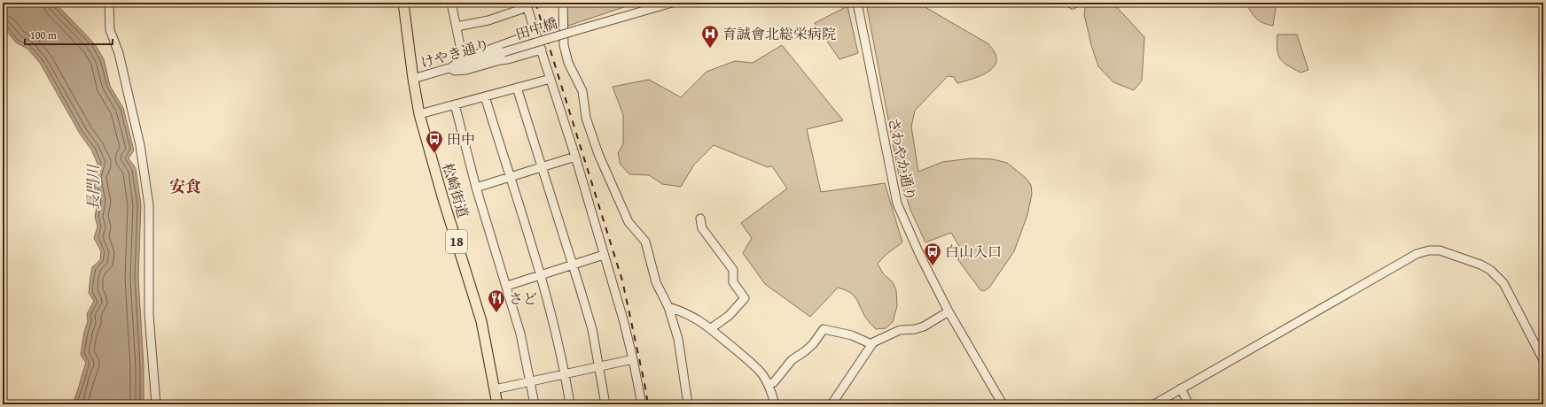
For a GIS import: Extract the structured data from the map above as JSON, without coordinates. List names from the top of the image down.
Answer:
{
  "streets": {
    "main road": ["松崎街道", "18"],
    "street": ["田中橋", "けやき通り", "さわやか通り"]
  },
  "crossings": [
    ["田中橋", "けやき通り"],
    ["けやき通り", "松崎街道"]
  ],
  "districts": ["安食"],
  "water": ["長門川"],
  "places": {
    "hospital": ["育誠會北総栄病院"],
    "bus stop": ["田中", "白山入口"],
    "restaurant": ["さど"]
  },
  "scale_bar": "100 m"
}
